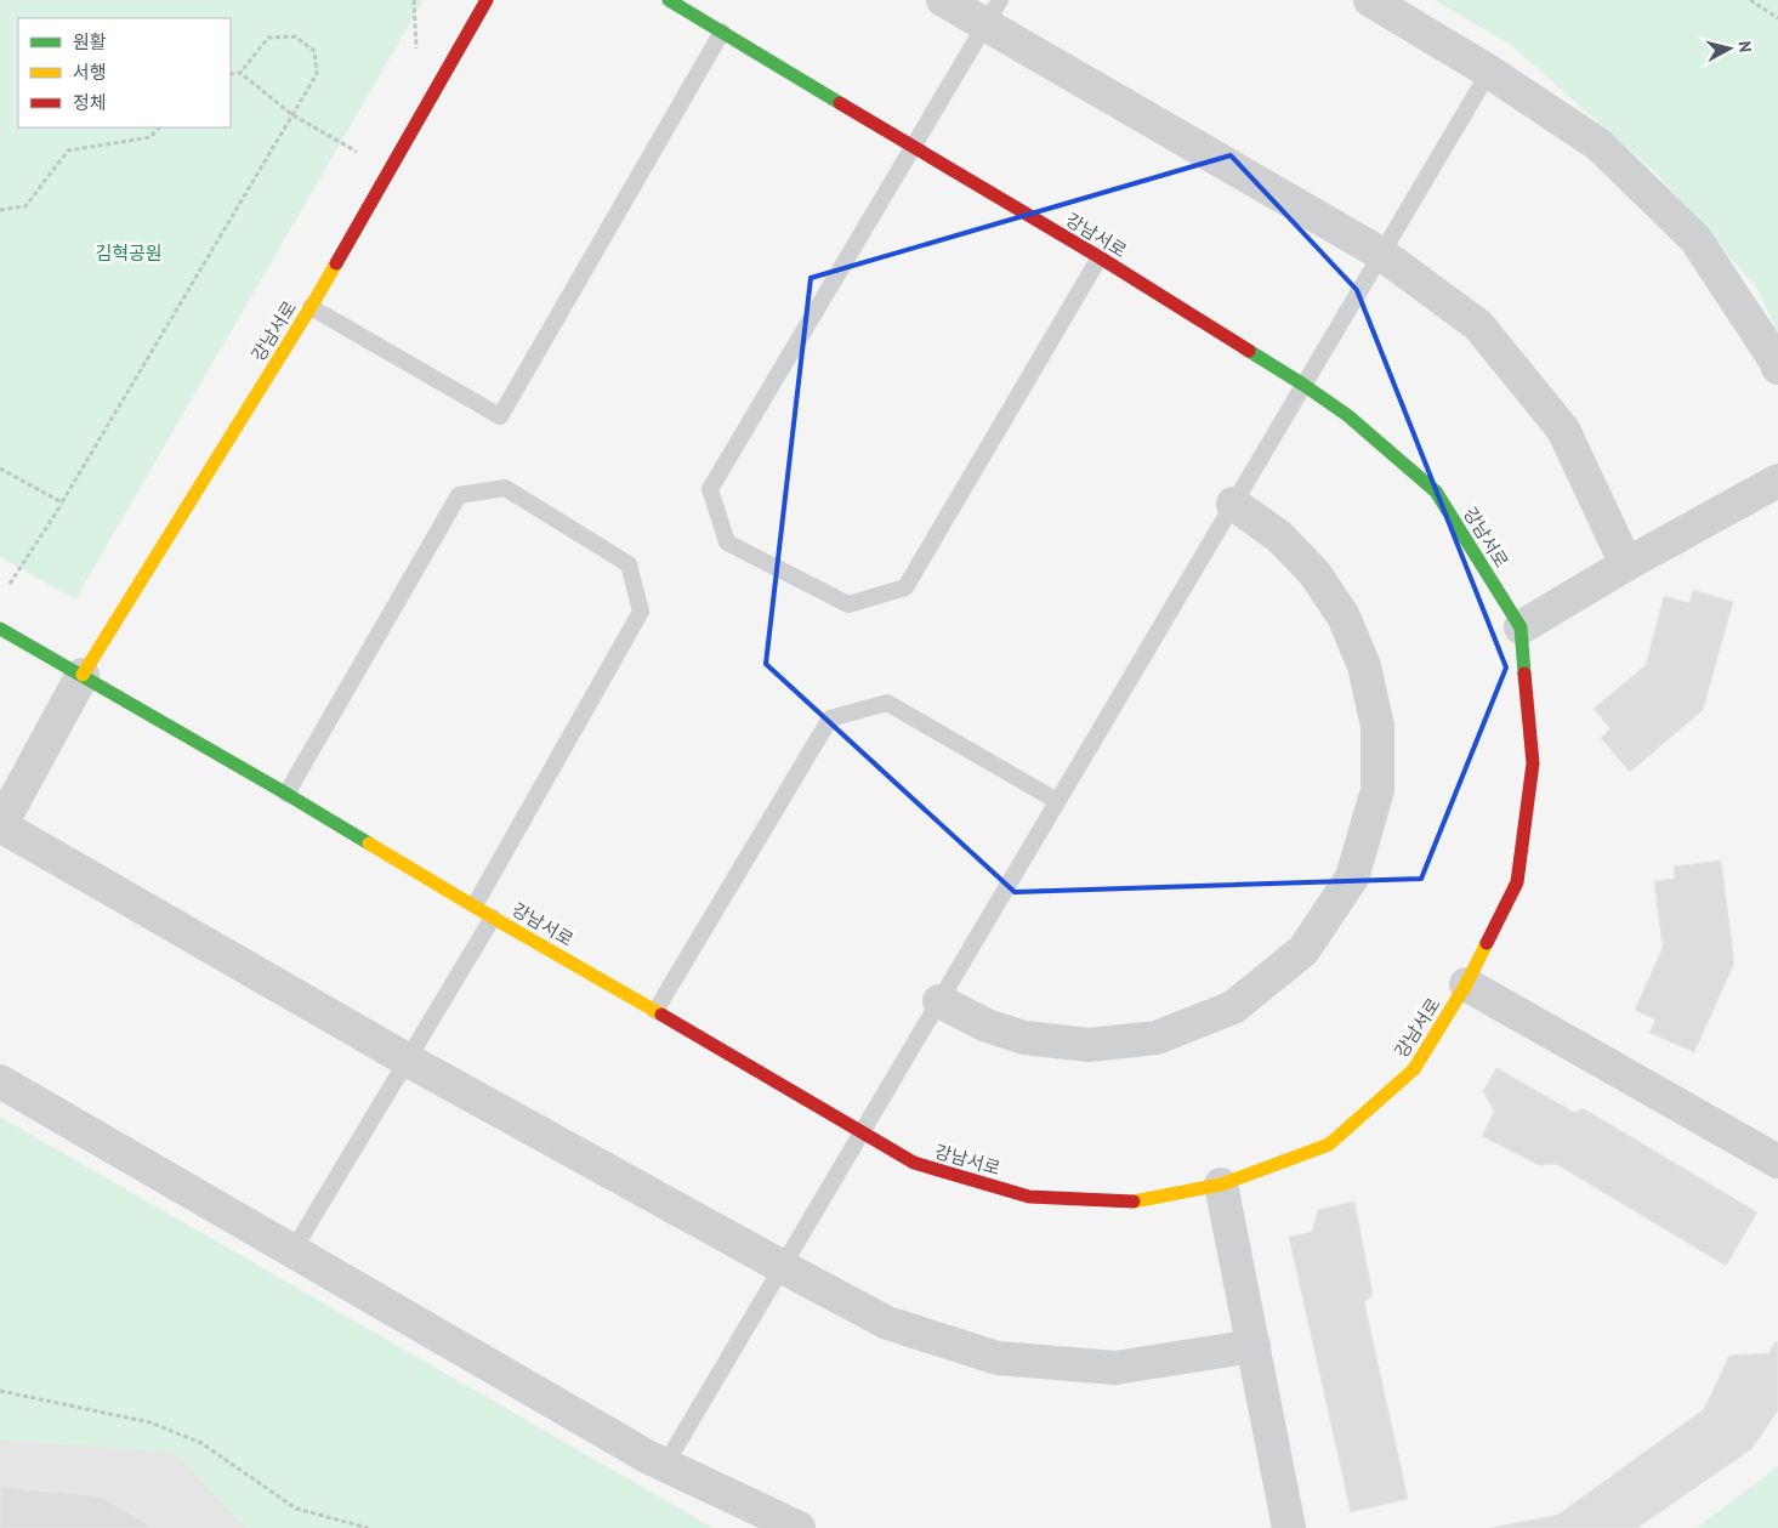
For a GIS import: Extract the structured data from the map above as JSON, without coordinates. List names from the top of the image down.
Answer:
{
  "streets": {
    "street": ["강남서로"]
  },
  "parks": ["김혁공원"],
  "legend": ["원활", "서행", "정체"],
  "north": "right"
}
